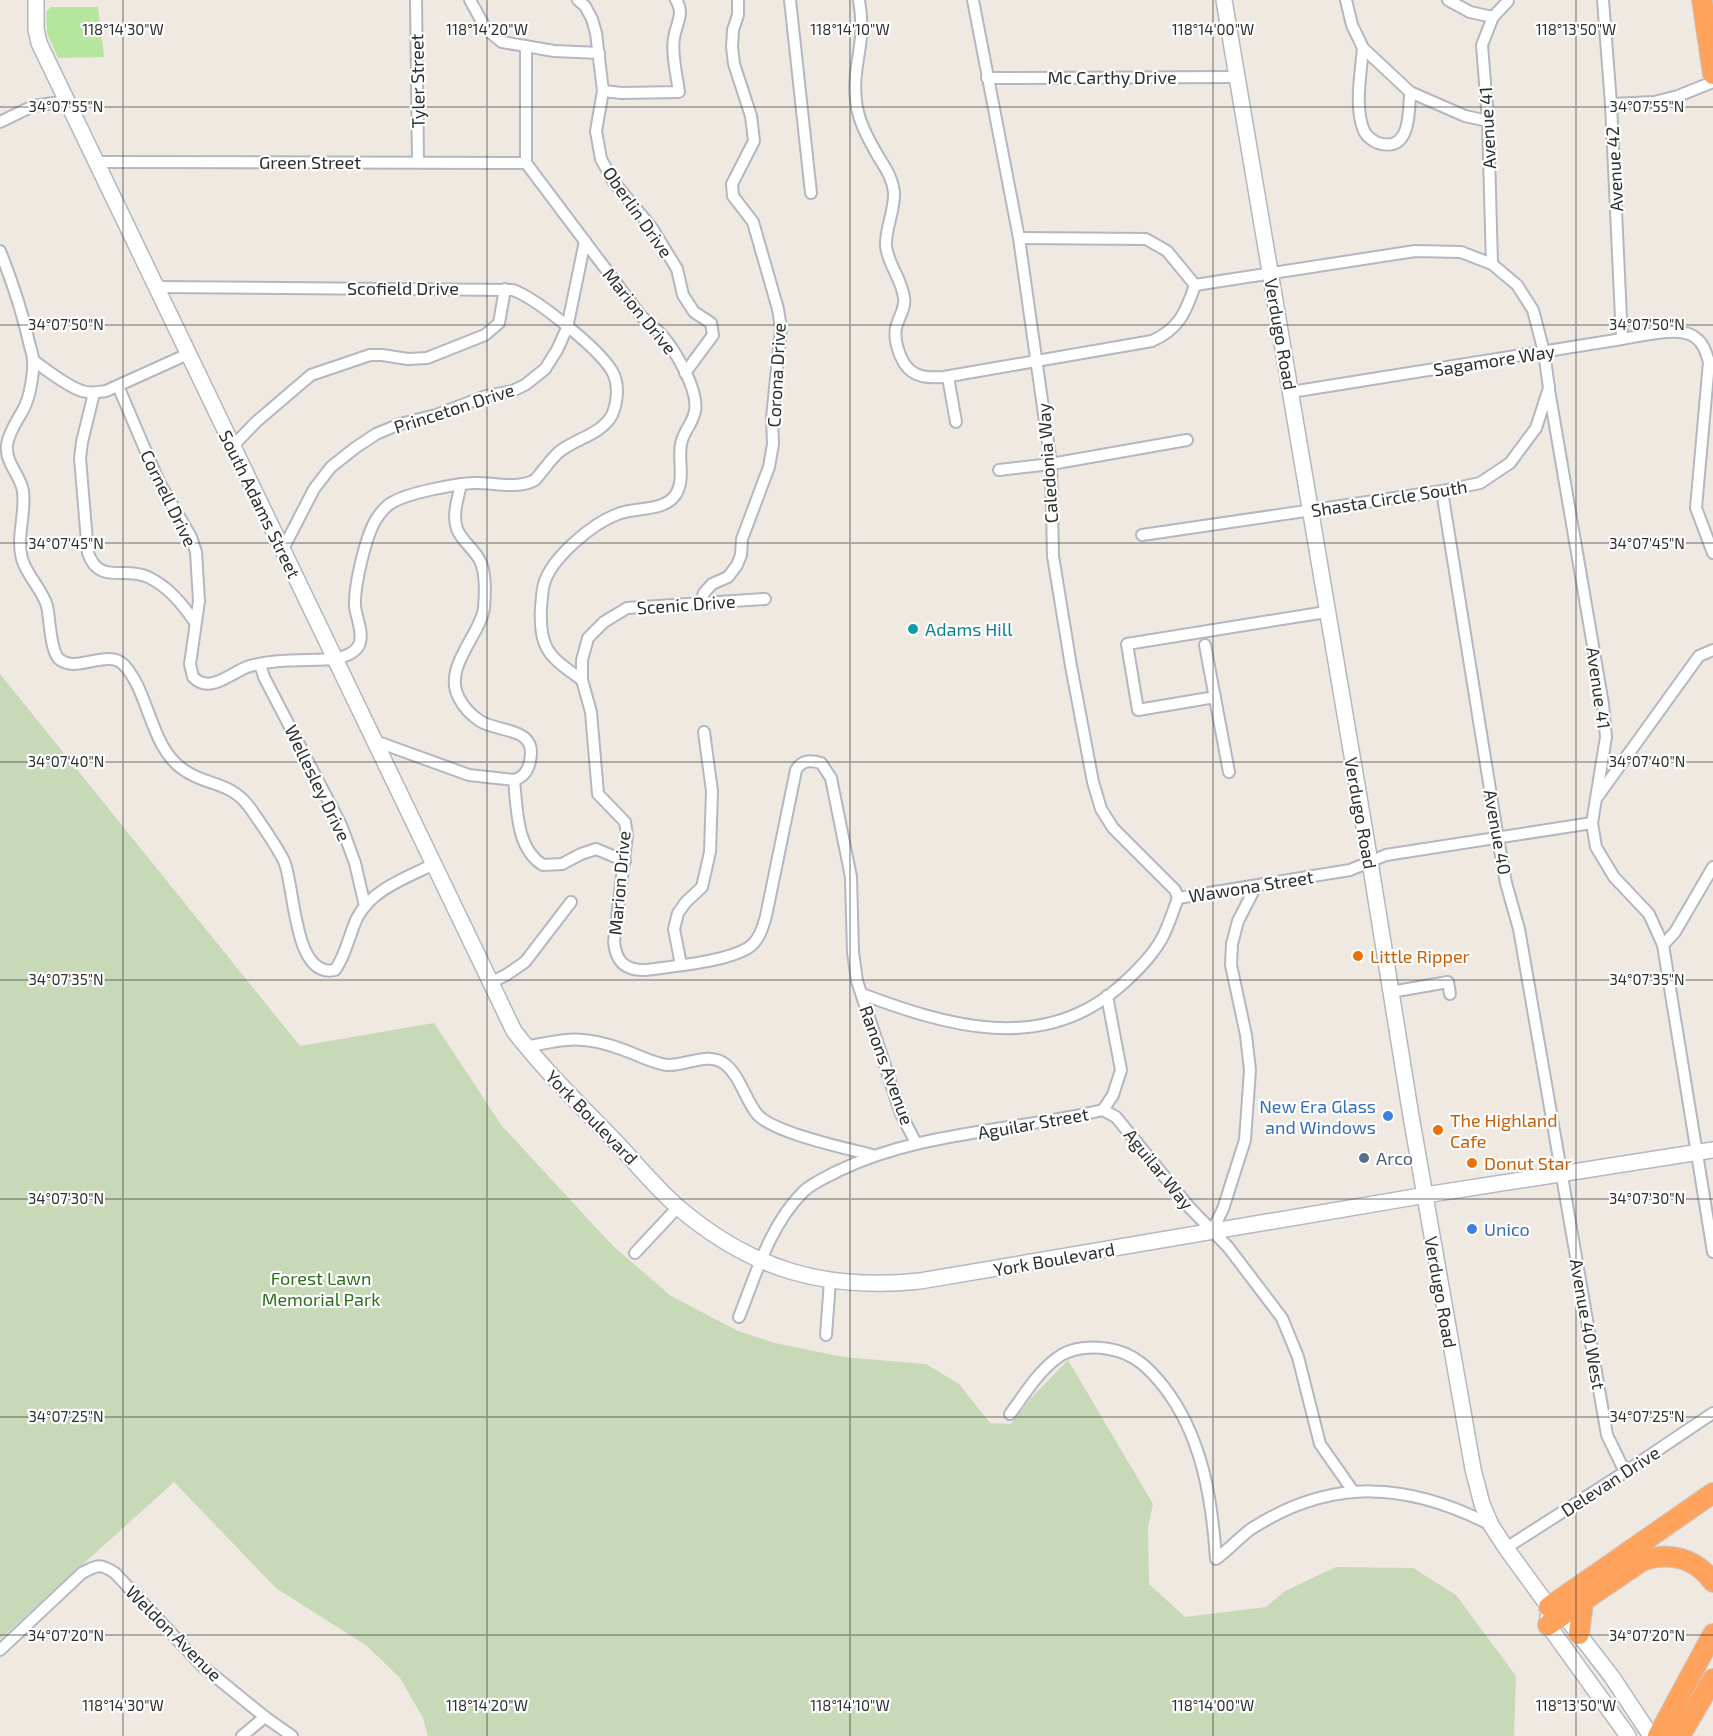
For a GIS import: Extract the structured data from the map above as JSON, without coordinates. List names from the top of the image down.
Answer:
{
  "streets": {
    "street": [
      "Mc Carthy Drive",
      "Tyler Street",
      "Avenue 41",
      "Green Street",
      "Avenue 42",
      "Oberlin Drive",
      "Scofield Drive",
      "Marion Drive",
      "Verdugo Road",
      "Sagamore Way",
      "Corona Drive",
      "Princeton Drive",
      "Caledonia Way",
      "Cornell Drive",
      "Shasta Circle South",
      "South Adams Street",
      "Scenic Drive",
      "Wellesley Drive",
      "Avenue 40",
      "Wawona Street",
      "Ranons Avenue",
      "York Boulevard",
      "Aguilar Street",
      "Aguilar Way",
      "Avenue 40 West",
      "Delevan Drive",
      "Weldon Avenue"
    ]
  },
  "crossings": [
    ["Mc Carthy Drive", "Verdugo Road"],
    ["Mc Carthy Drive", "Caledonia Way"],
    ["Tyler Street", "Green Street"],
    ["Avenue 41", "Shasta Circle South"],
    ["Avenue 41", "Wawona Street"],
    ["Avenue 41", "York Boulevard"],
    ["Green Street", "Marion Drive"],
    ["Green Street", "South Adams Street"],
    ["Avenue 42", "Sagamore Way"],
    ["Oberlin Drive", "Marion Drive"],
    ["Scofield Drive", "Princeton Drive"],
    ["Scofield Drive", "South Adams Street"],
    ["Marion Drive", "Princeton Drive"],
    ["Marion Drive", "Scenic Drive"],
    ["Marion Drive", "Ranons Avenue"],
    ["Verdugo Road", "Sagamore Way"],
    ["Verdugo Road", "Shasta Circle South"],
    ["Verdugo Road", "Wawona Street"],
    ["Verdugo Road", "York Boulevard"],
    ["Verdugo Road", "Delevan Drive"],
    ["Sagamore Way", "Shasta Circle South"],
    ["Corona Drive", "Scenic Drive"],
    ["Princeton Drive", "South Adams Street"],
    ["Caledonia Way", "Wawona Street"],
    ["Cornell Drive", "Wellesley Drive"],
    ["Shasta Circle South", "Avenue 40"],
    ["South Adams Street", "York Boulevard"],
    ["Avenue 40", "Wawona Street"],
    ["Avenue 40", "York Boulevard"],
    ["Avenue 40", "Avenue 40 West"],
    ["Wawona Street", "Ranons Avenue"],
    ["Wawona Street", "Aguilar Street"],
    ["Ranons Avenue", "York Boulevard"],
    ["Ranons Avenue", "Aguilar Street"],
    ["York Boulevard", "Aguilar Way"],
    ["York Boulevard", "Avenue 40 West"],
    ["Aguilar Street", "Aguilar Way"],
    ["Avenue 40 West", "Delevan Drive"]
  ],
  "parks": ["Forest Lawn Memorial Park"],
  "places": [
    "Adams Hill",
    "Little Ripper",
    "New Era Glass and Windows",
    "The Highland Cafe",
    "Arco",
    "Donut Star",
    "Unico"
  ],
  "coordinates": [
    "118°14'30\"W",
    "118°14'20\"W",
    "118°14'10\"W",
    "118°14'00\"W",
    "118°13'50\"W",
    "34°07'55\"N",
    "34°07'50\"N",
    "34°07'45\"N",
    "34°07'40\"N",
    "34°07'35\"N",
    "34°07'30\"N",
    "34°07'25\"N",
    "34°07'20\"N"
  ]
}
